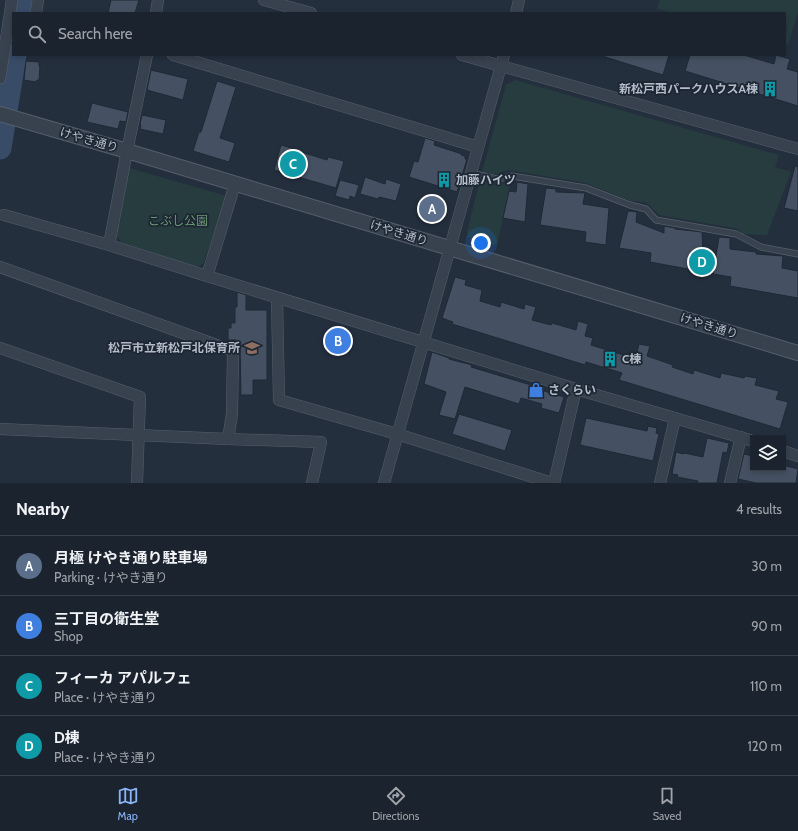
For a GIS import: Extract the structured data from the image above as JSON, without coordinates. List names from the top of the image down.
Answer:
{
  "streets": {
    "street": ["けやき通り"]
  },
  "parks": ["こぶし公園"],
  "places": {
    "building": ["新松戸西パークハウスA棟", "加藤ハイツ", "C棟"],
    "school or university": ["松戸市立新松戸北保育所"],
    "shop": ["さくらい"]
  },
  "page": {
    "search": "Search here",
    "pins": [
      "C",
      "A",
      "D",
      "B"
    ],
    "heading": ["Nearby", "4 results"],
    "list": [
      {
        "mark": "A",
        "name": "月極 けやき通り駐車場",
        "note": "Parking · けやき通り",
        "value": "30 m"
      },
      {
        "mark": "B",
        "name": "三丁目の衛生堂",
        "note": "Shop",
        "value": "90 m"
      },
      {
        "mark": "C",
        "name": "フィーカ アパルフェ",
        "note": "Place · けやき通り",
        "value": "110 m"
      },
      {
        "mark": "D",
        "name": "D棟",
        "note": "Place · けやき通り",
        "value": "120 m"
      }
    ],
    "nav": ["Map", "Directions", "Saved"]
  }
}
